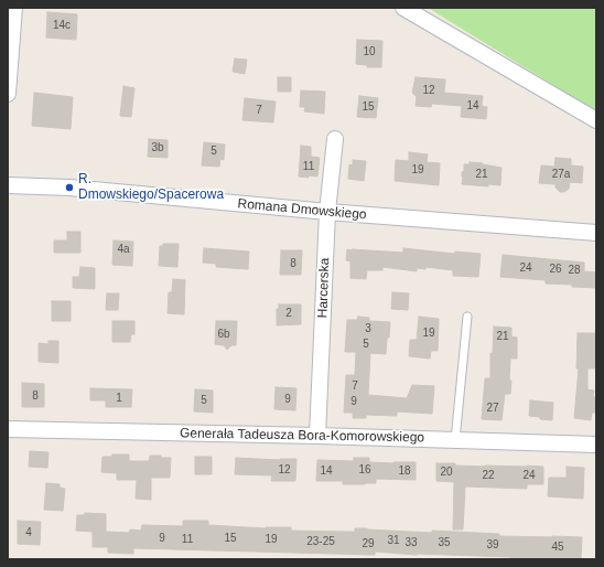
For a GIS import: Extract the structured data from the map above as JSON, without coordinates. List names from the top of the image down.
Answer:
{
  "streets": {
    "street": ["Romana Dmowskiego", "Harcerska", "Generała Tadeusza Bora-Komorowskiego"]
  },
  "crossings": [
    ["Romana Dmowskiego", "Harcerska"],
    ["Harcerska", "Generała Tadeusza Bora-Komorowskiego"]
  ],
  "places": ["R. Dmowskiego/Spacerowa"],
  "house_numbers": [
    "14c",
    "10",
    "12",
    "14",
    "15",
    "7",
    "3b",
    "5",
    "11",
    "19",
    "21",
    "27a",
    "4a",
    "8",
    "24",
    "26",
    "28",
    "2",
    "3",
    "19",
    "6b",
    "21",
    "5",
    "7",
    "8",
    "1",
    "9",
    "5",
    "9",
    "27",
    "12",
    "16",
    "14",
    "18",
    "20",
    "22",
    "24",
    "4",
    "9",
    "15",
    "11",
    "19",
    "31",
    "23-25",
    "33",
    "35",
    "29",
    "39",
    "45"
  ]
}
